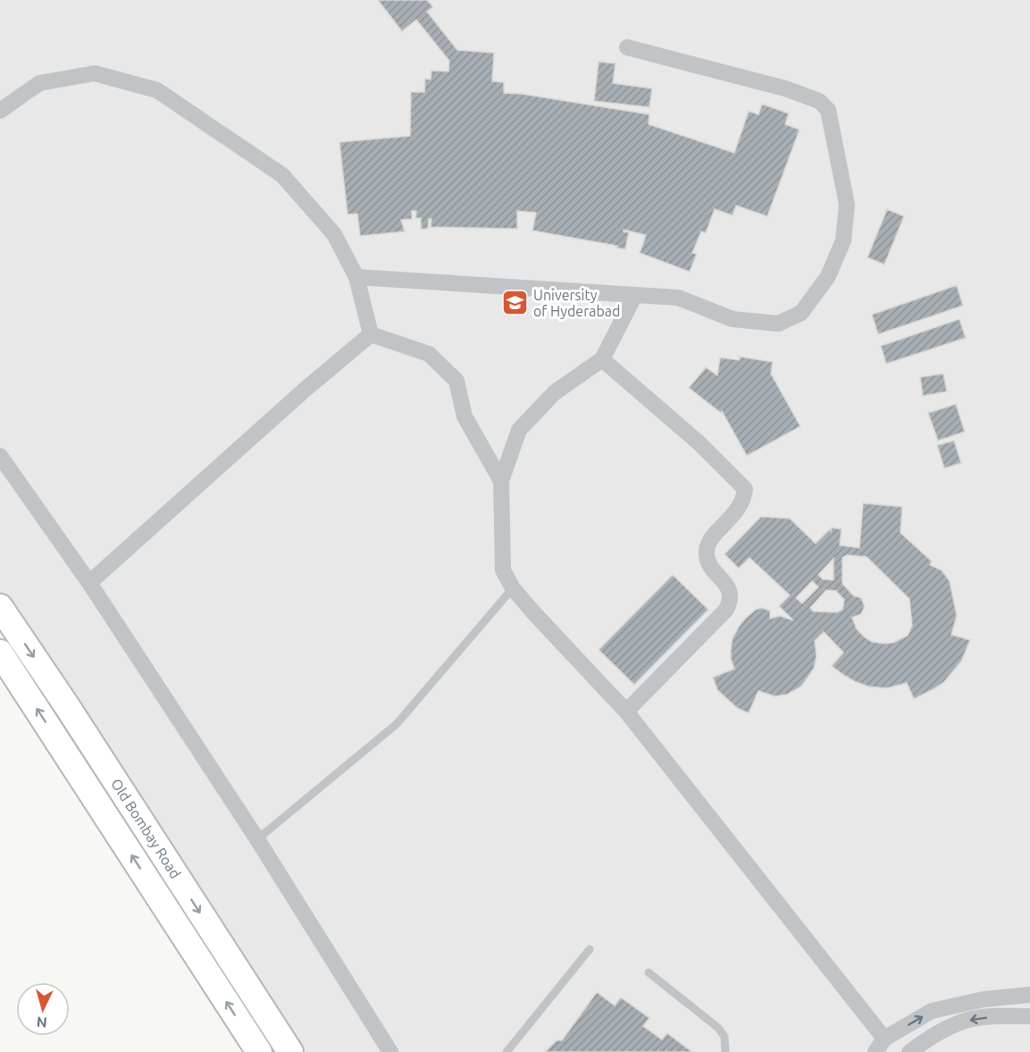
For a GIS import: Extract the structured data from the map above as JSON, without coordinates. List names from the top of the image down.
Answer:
{
  "streets": {
    "main road": ["Old Bombay Road"]
  },
  "places": {
    "school or university": ["University of Hyderabad"]
  },
  "north": "bottom"
}
